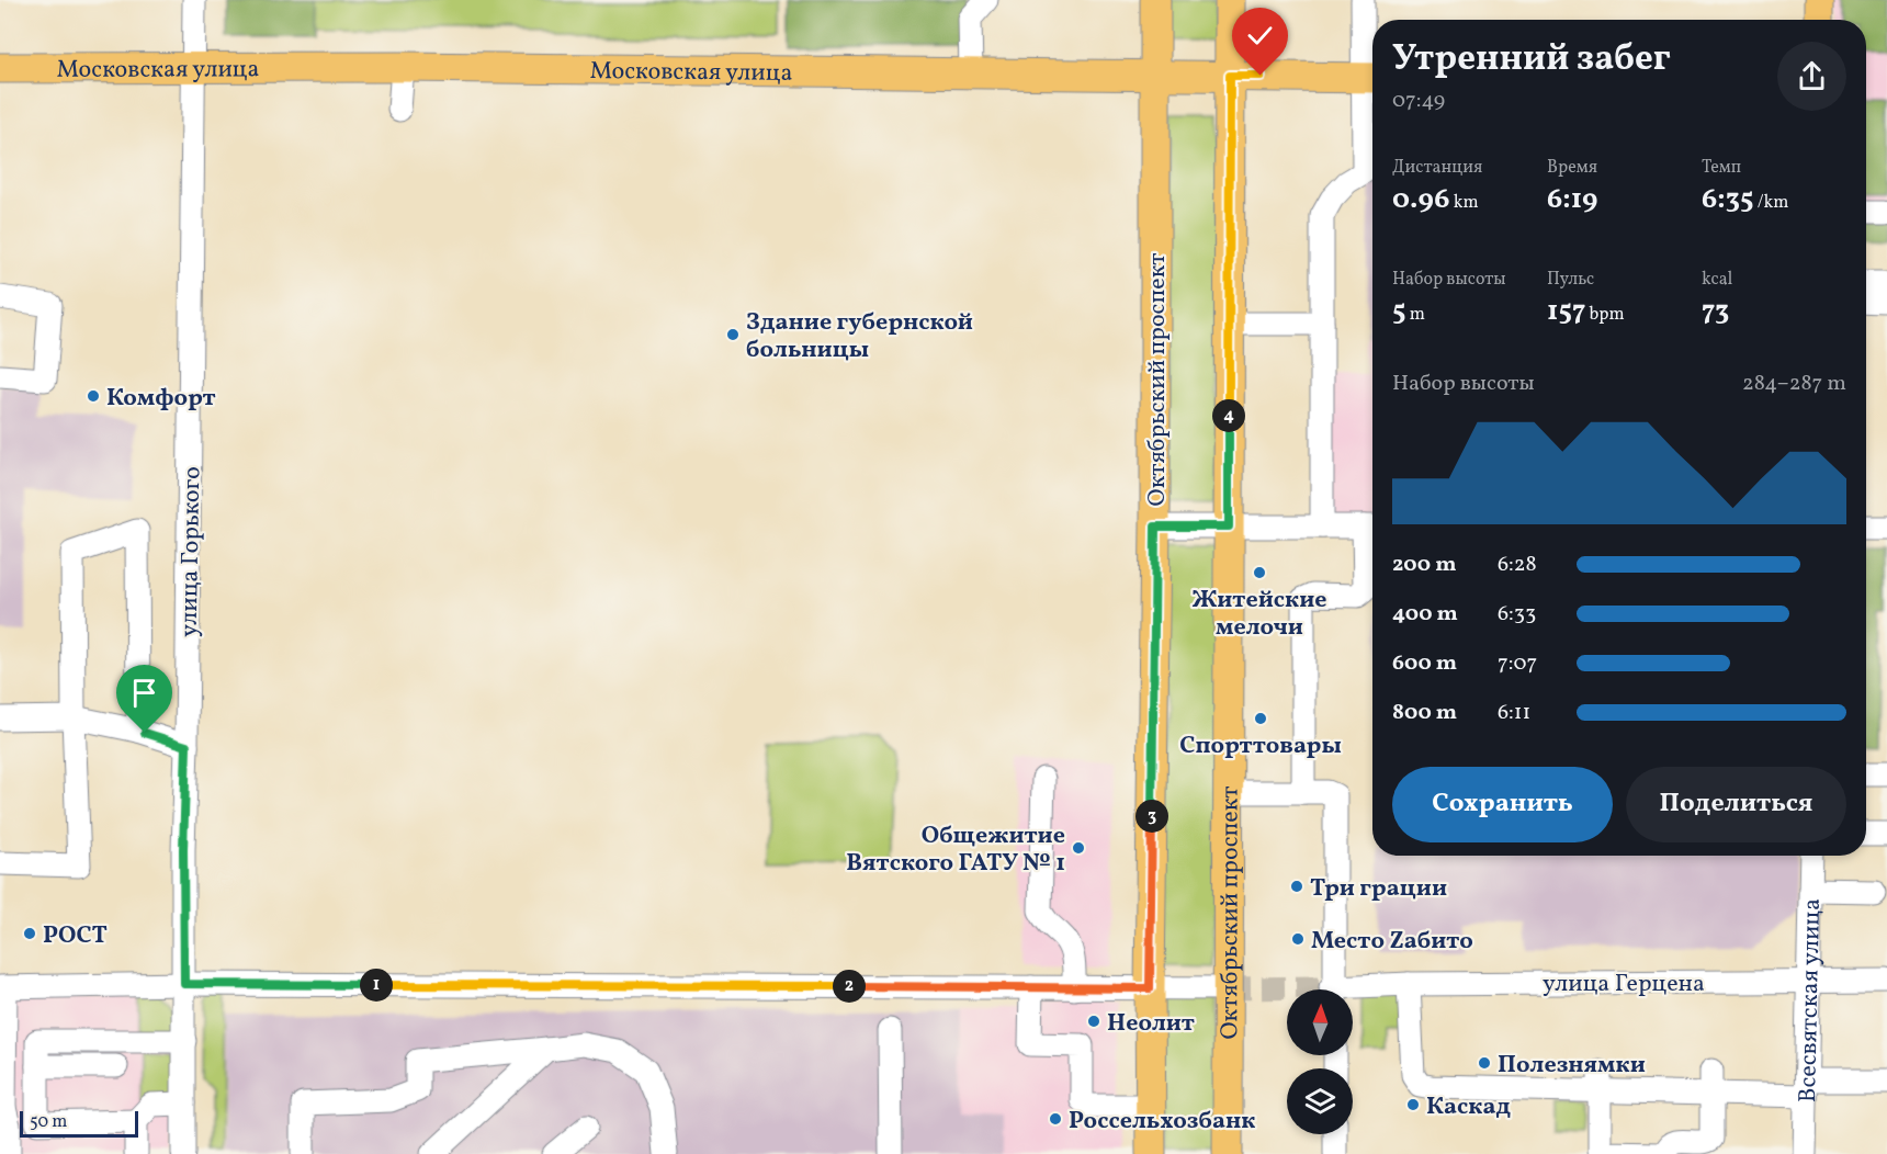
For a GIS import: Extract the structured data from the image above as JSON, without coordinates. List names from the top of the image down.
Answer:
{
  "streets": {
    "main road": ["Московская улица", "Октябрьский проспект"],
    "street": ["улица Горького", "улица Герцена", "Всесвятская улица"]
  },
  "crossings": [
    ["Московская улица", "Октябрьский проспект"],
    ["Московская улица", "улица Горького"],
    ["улица Герцена", "Всесвятская улица"]
  ],
  "places": [
    "Здание губернской больницы",
    "Комфорт",
    "Житейские мелочи",
    "Спорттовары",
    "Общежитие Вятского ГАТУ № 1",
    "Три грации",
    "РОСТ",
    "Место Zабито",
    "Неолит",
    "Полезнямки",
    "Каскад",
    "Россельхозбанк"
  ],
  "scale_bar": "50 m",
  "north": "top",
  "page": {
    "heading": ["Утренний забег", "07:49"],
    "stats": [
      ["Дистанция", "0.96 km"],
      ["Время", "6:19"],
      ["Темп", "6:35 /km"],
      ["Набор высоты", "5 m"],
      ["Пульс", "157 bpm"],
      ["kcal", "73"]
    ],
    "chart": ["Набор высоты", "284–287 m"],
    "pins": [
      "4",
      "3",
      "1",
      "2"
    ],
    "list": [
      {
        "name": "200 m",
        "note": "6:28"
      },
      {
        "name": "400 m",
        "note": "6:33"
      },
      {
        "name": "600 m",
        "note": "7:07"
      },
      {
        "name": "800 m",
        "note": "6:11"
      }
    ],
    "buttons": ["Сохранить", "Поделиться"],
    "scale": "50 m"
  }
}
